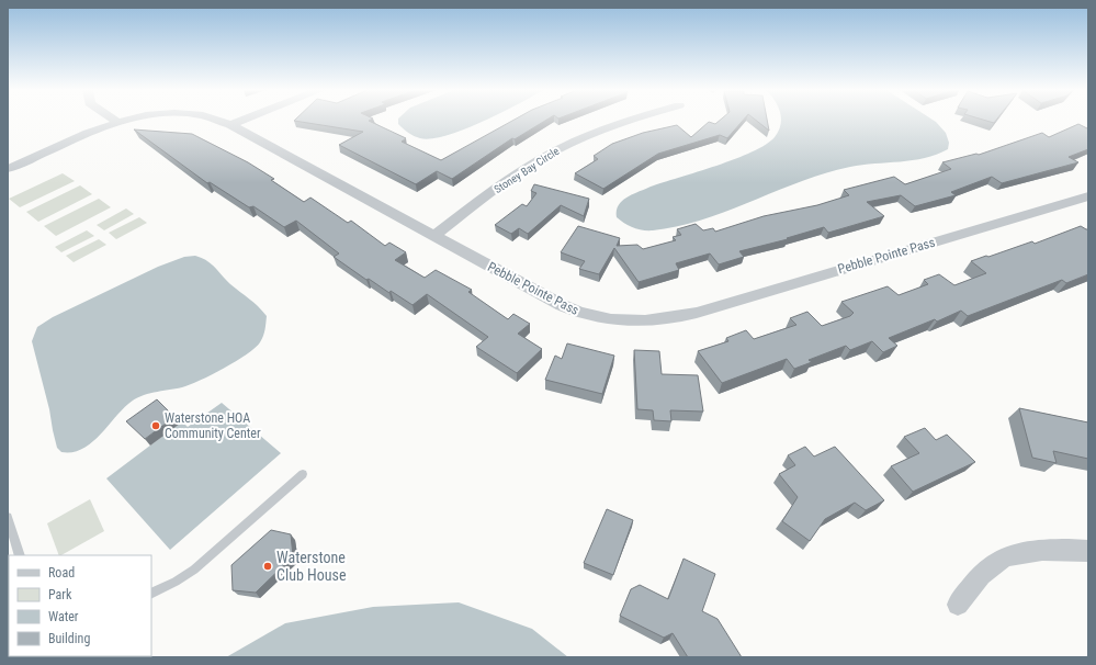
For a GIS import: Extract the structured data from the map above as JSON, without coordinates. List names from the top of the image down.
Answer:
{
  "streets": {
    "street": ["Stoney Bay Circle", "Pebble Pointe Pass"]
  },
  "crossings": [
    ["Stoney Bay Circle", "Pebble Pointe Pass"]
  ],
  "places": ["Waterstone HOA Community Center", "Waterstone Club House"],
  "legend": [
    "Road",
    "Park",
    "Water",
    "Building"
  ]
}
